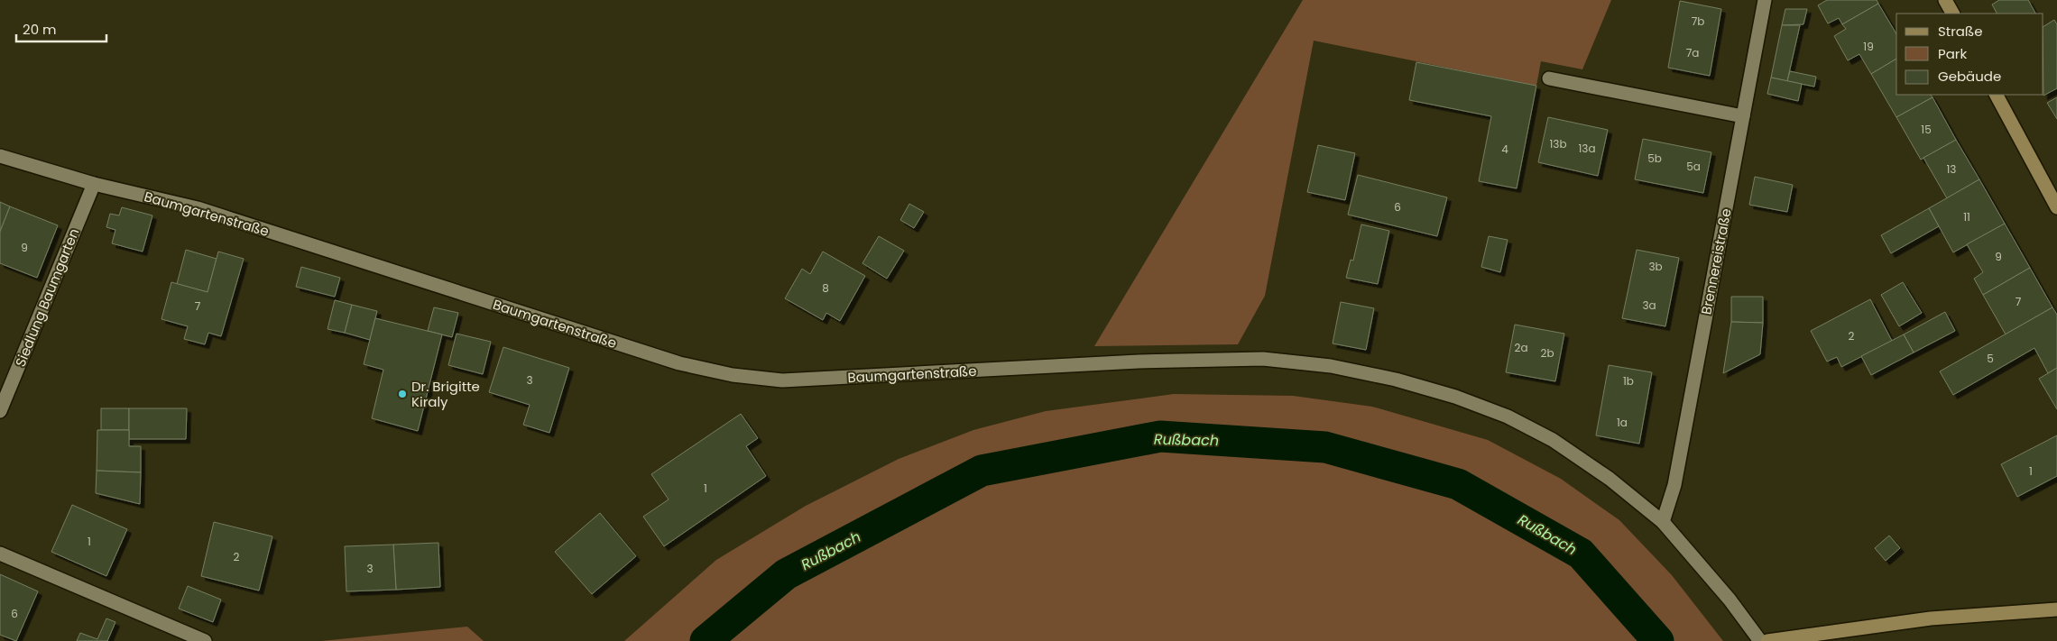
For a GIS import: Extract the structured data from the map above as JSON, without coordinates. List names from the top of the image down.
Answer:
{
  "streets": {
    "street": ["Baumgartenstraße", "Brennereistraße", "Siedlung Baumgarten"]
  },
  "crossings": [
    ["Baumgartenstraße", "Brennereistraße"],
    ["Baumgartenstraße", "Siedlung Baumgarten"]
  ],
  "water": ["Rußbach"],
  "places": ["Dr. Brigitte Kiraly"],
  "house_numbers": [
    "7b",
    "19",
    "7a",
    "15",
    "13b",
    "13a",
    "4",
    "5b",
    "5a",
    "13",
    "6",
    "11",
    "9",
    "9",
    "3b",
    "8",
    "7",
    "3a",
    "7",
    "2",
    "2a",
    "2b",
    "5",
    "3",
    "1b",
    "1a",
    "1",
    "1",
    "1",
    "2",
    "3",
    "6"
  ],
  "legend": ["Straße", "Park", "Gebäude"],
  "scale_bar": "20 m"
}
